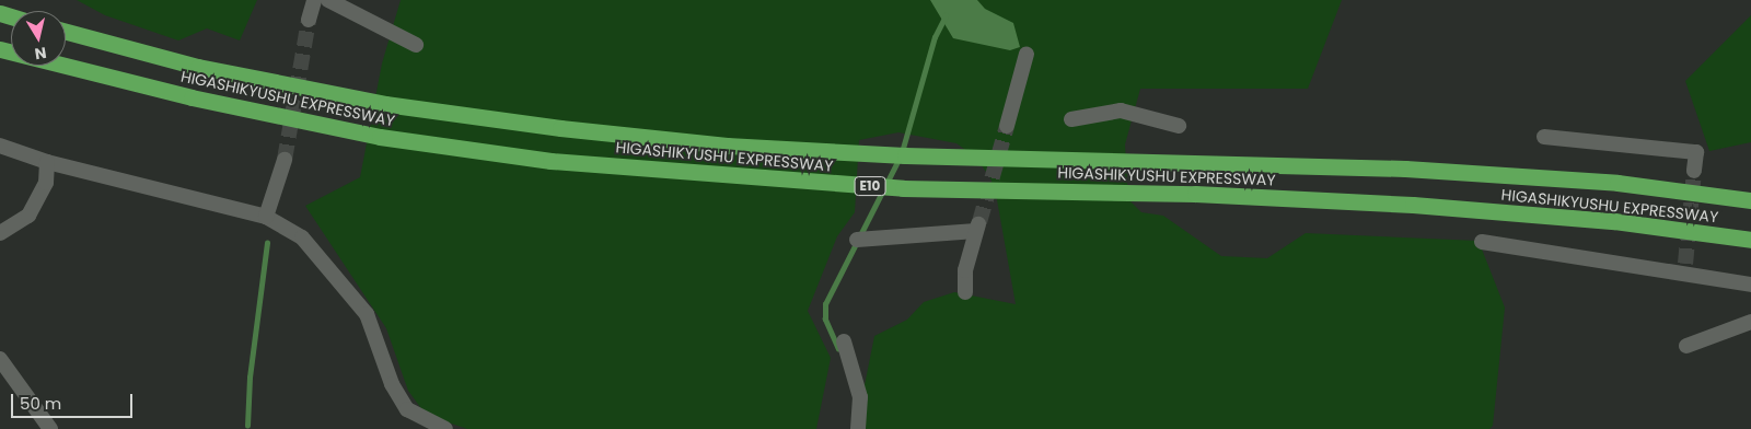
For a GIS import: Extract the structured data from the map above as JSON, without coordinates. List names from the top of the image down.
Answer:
{
  "streets": {
    "highway": ["HIGASHIKYUSHU EXPRESSWAY", "E10"]
  },
  "scale_bar": "50 m",
  "north": "bottom"
}
